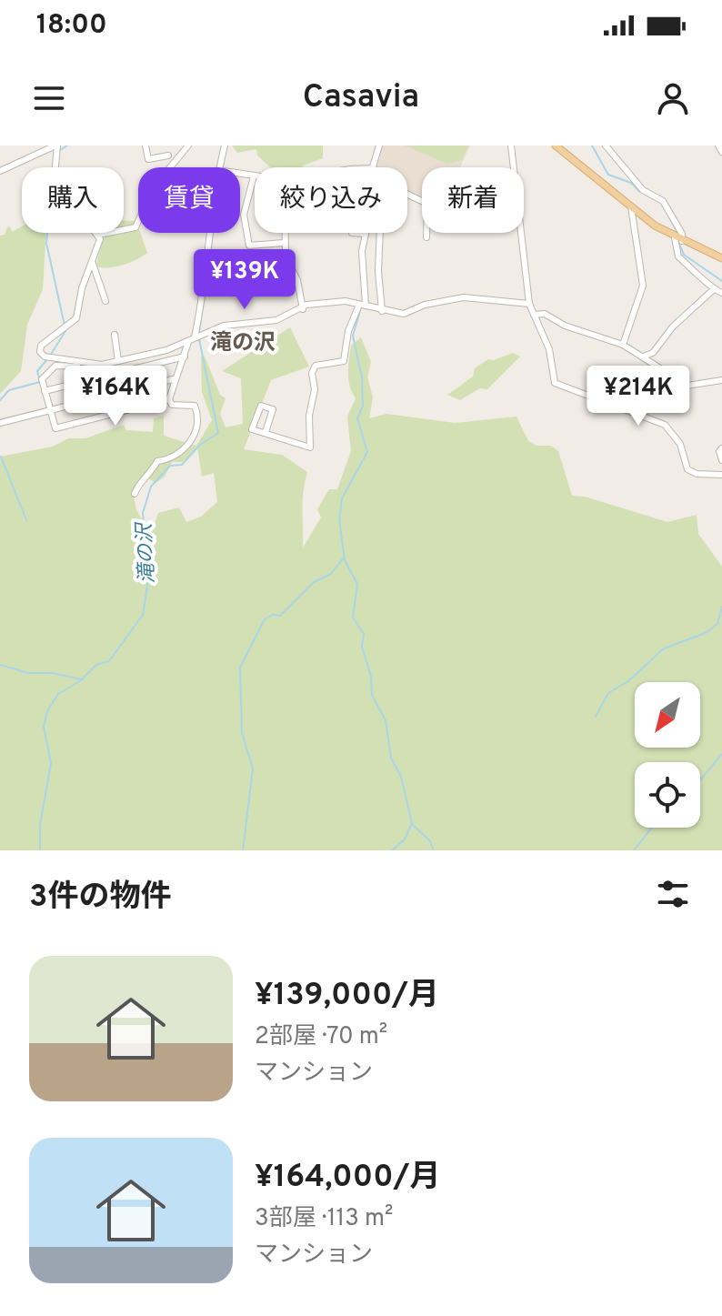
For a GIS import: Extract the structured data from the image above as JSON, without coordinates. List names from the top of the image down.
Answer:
{
  "districts": ["滝の沢"],
  "water": ["滝の沢"],
  "north": "bottom left",
  "page": {
    "status": "18:00",
    "header": "Casavia",
    "chip": [
      "購入",
      "賃貸",
      "絞り込み",
      "新着"
    ],
    "price": ["¥139K", "¥164K", "¥214K"],
    "heading": "3件の物件",
    "list": [
      {
        "name": "¥139,000/月",
        "note": "2部屋 · 70 m² · マンション"
      },
      {
        "name": "¥164,000/月",
        "note": "3部屋 · 113 m² · マンション"
      }
    ]
  }
}
